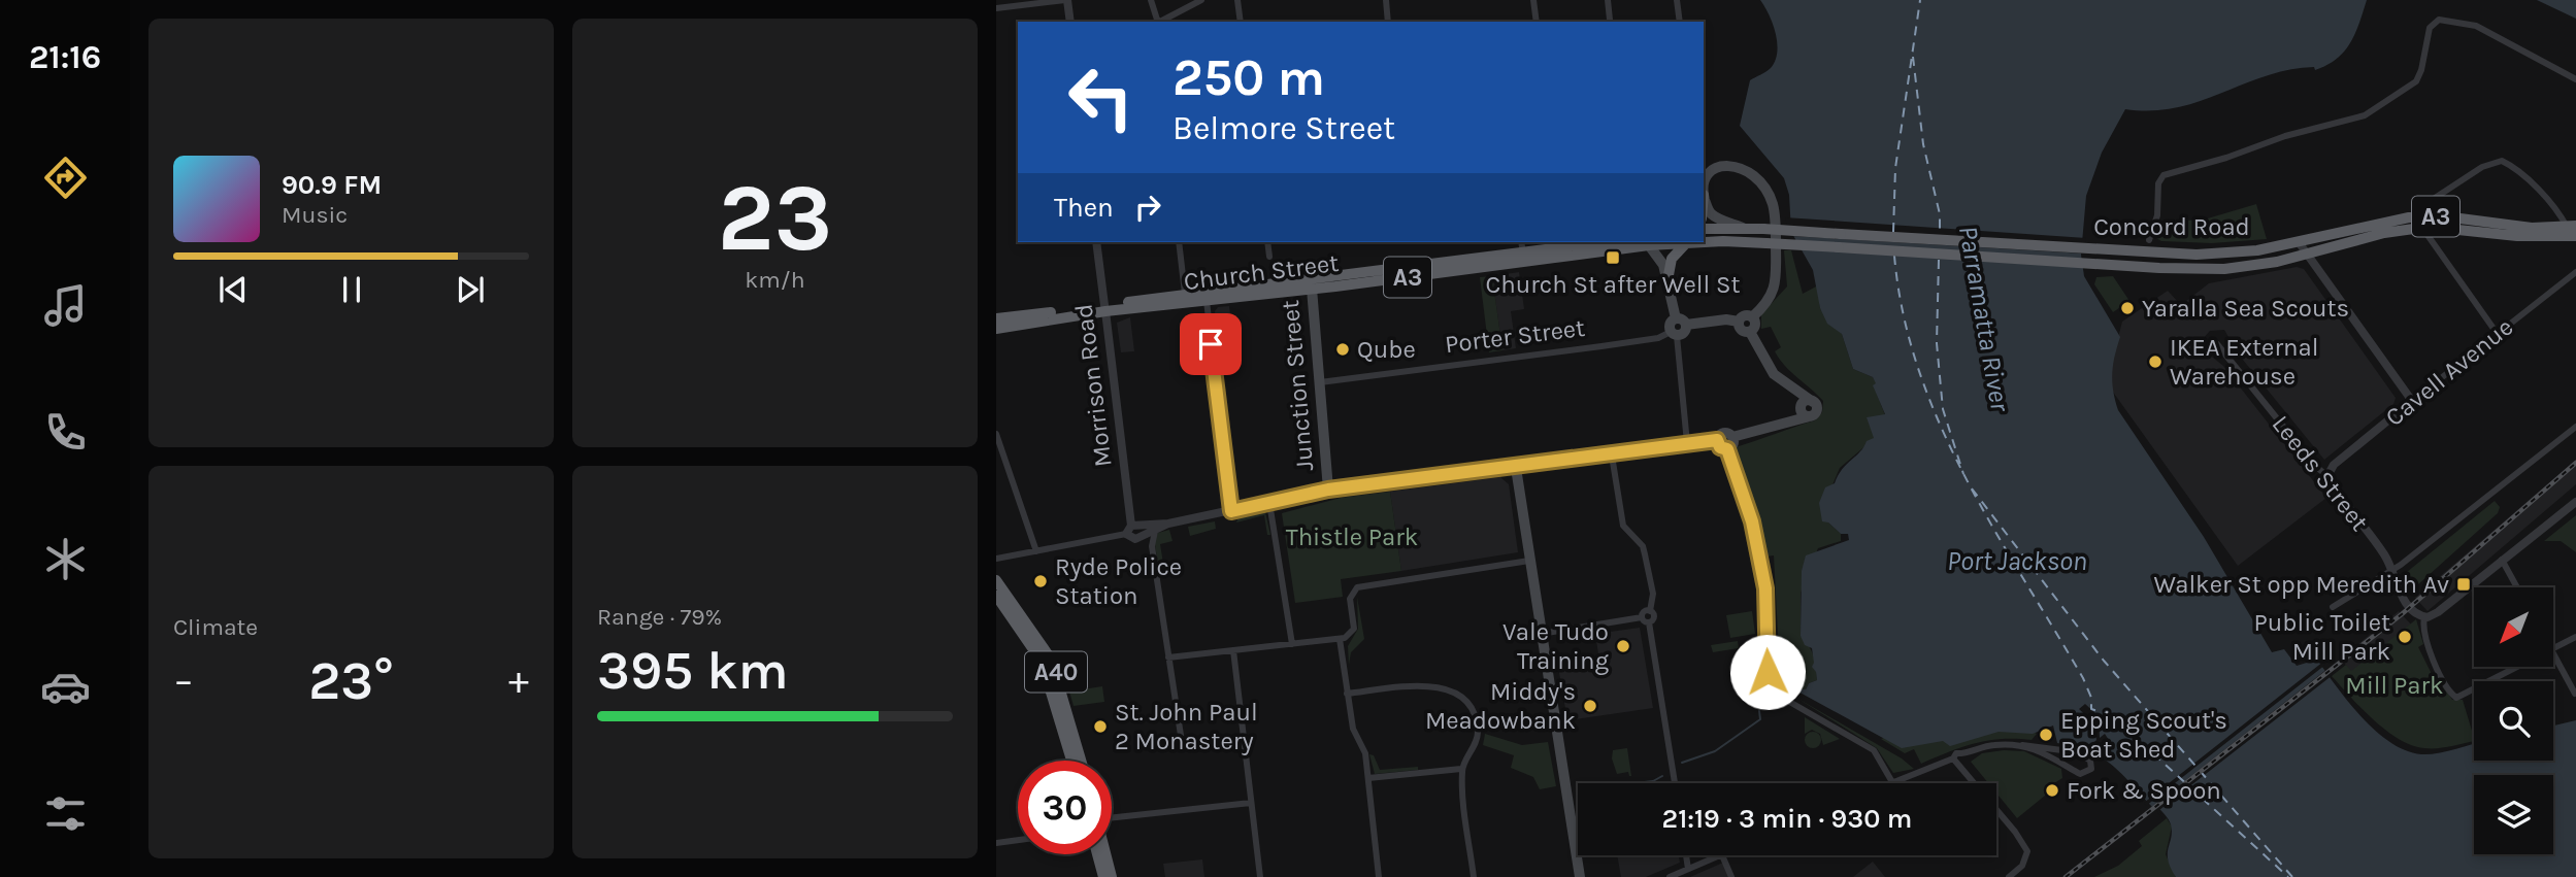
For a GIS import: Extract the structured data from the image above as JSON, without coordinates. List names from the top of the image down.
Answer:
{
  "streets": {
    "highway": [
      "A3",
      "Concord Road",
      "Church Street",
      "A40"
    ],
    "main road": ["Junction Street"],
    "street": [
      "Porter Street",
      "Cavell Avenue",
      "Morrison Road",
      "Leeds Street"
    ]
  },
  "crossings": [
    ["A3", "Concord Road"],
    ["A3", "Church Street"],
    ["Concord Road", "Church Street"],
    ["Church Street", "Morrison Road"],
    ["Church Street", "Junction Street"],
    ["Porter Street", "Junction Street"],
    ["Cavell Avenue", "Leeds Street"]
  ],
  "water": ["Parramatta River", "Port Jackson"],
  "parks": ["Thistle Park", "Mill Park"],
  "places": {
    "transit": ["Church St after Well St", "Walker St opp Meredith Av"],
    "other": [
      "Yaralla Sea Scouts",
      "Qube",
      "IKEA External Warehouse",
      "Ryde Police Station",
      "Public Toilet Mill Park",
      "Vale Tudo Training",
      "Middy's Meadowbank",
      "St. John Paul 2 Monastery",
      "Epping Scout's Boat Shed",
      "Fork & Spoon"
    ]
  },
  "north": "bottom left",
  "page": {
    "tabs": "21:16",
    "tile": [
      ["23", "km/h"],
      "Climate",
      ["Range · 79%", "395 km"]
    ],
    "turn": ["250 m", "Belmore Street"],
    "song": ["90.9 FM", "Music"],
    "then": "Then",
    "heat": ["−", "23°", "+"],
    "limit": "30",
    "trip": "21:19 · 3 min · 930 m"
  }
}
